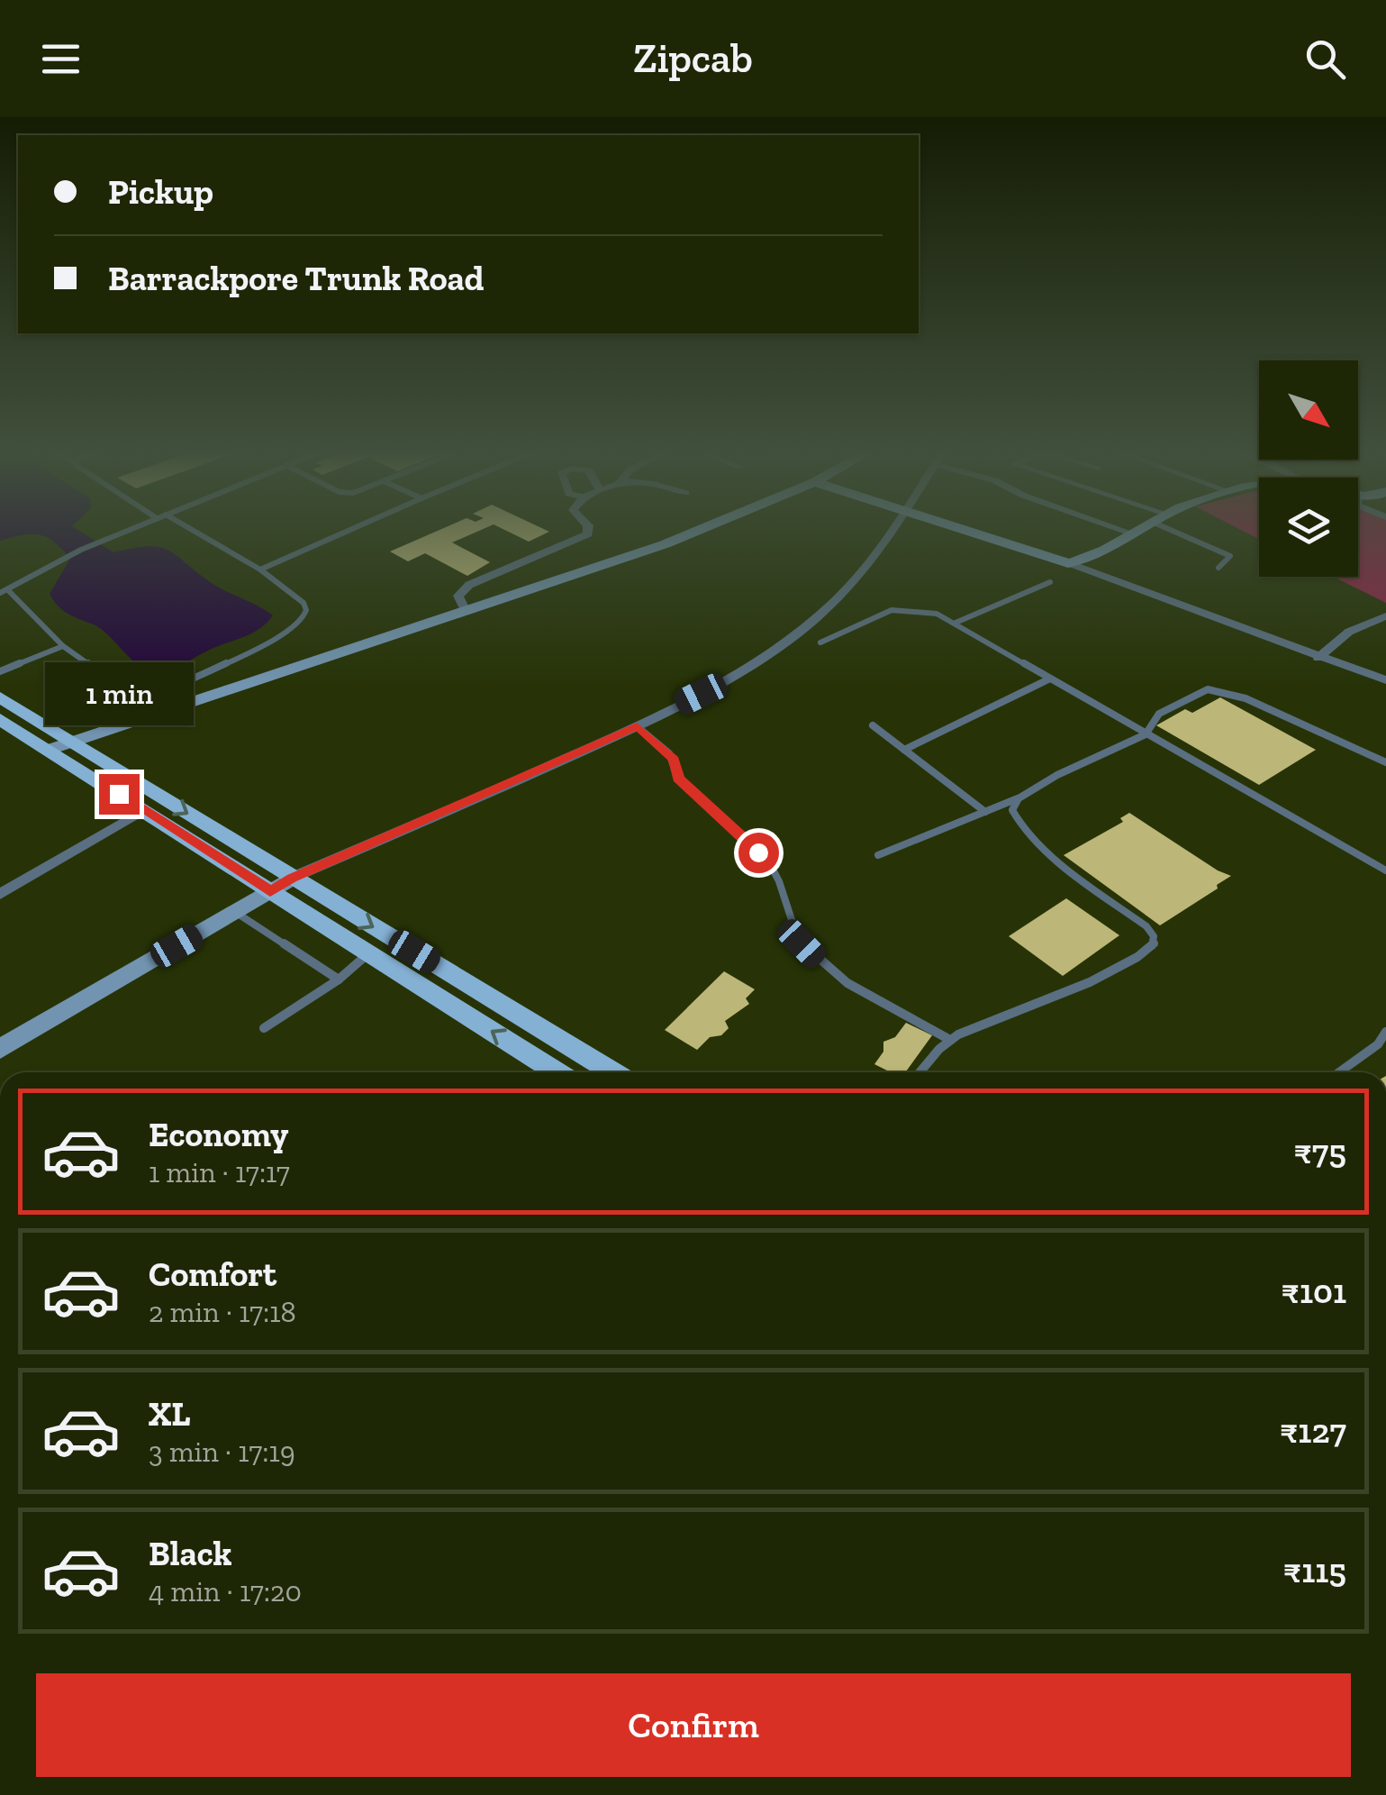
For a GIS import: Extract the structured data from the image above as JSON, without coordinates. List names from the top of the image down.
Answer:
{
  "north": "bottom right",
  "page": {
    "header": "Zipcab",
    "banner": ["Pickup", "Barrackpore Trunk Road"],
    "bubble": "1 min",
    "list": [
      {
        "name": "Economy",
        "note": "1 min · 17:17",
        "value": "₹75"
      },
      {
        "name": "Comfort",
        "note": "2 min · 17:18",
        "value": "₹101"
      },
      {
        "name": "XL",
        "note": "3 min · 17:19",
        "value": "₹127"
      },
      {
        "name": "Black",
        "note": "4 min · 17:20",
        "value": "₹115"
      }
    ],
    "buttons": "Confirm"
  }
}
